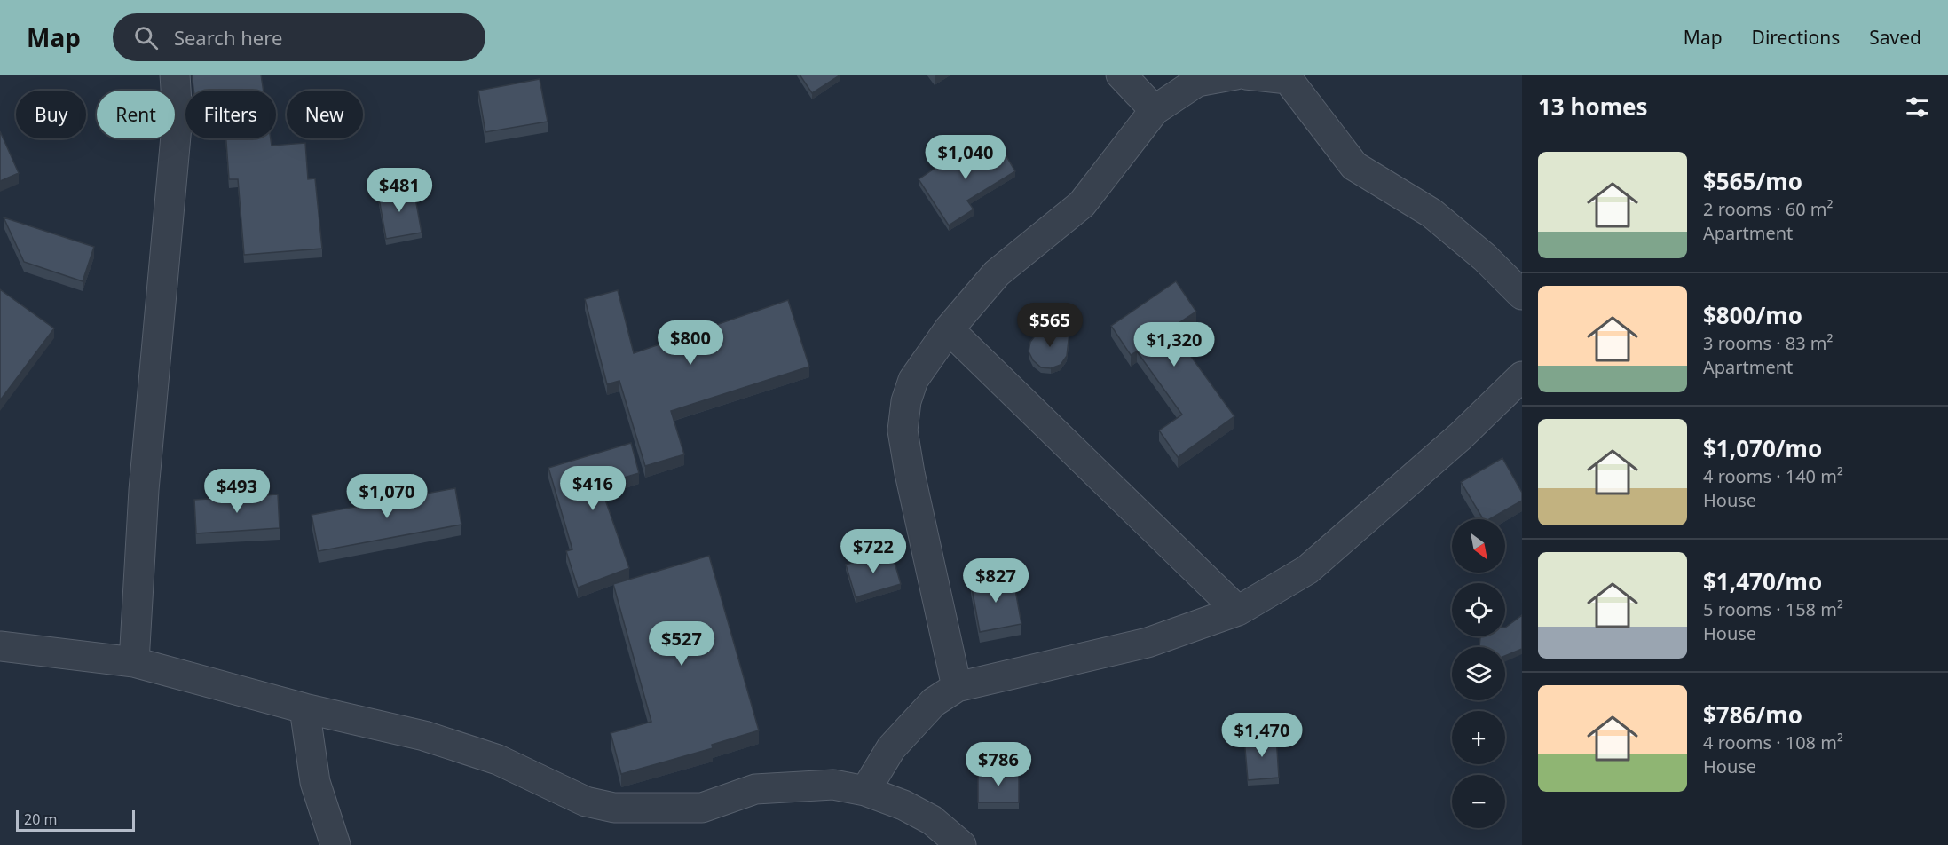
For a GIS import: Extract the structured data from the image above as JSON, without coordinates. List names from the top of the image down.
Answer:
{
  "scale_bar": "20 m",
  "north": "bottom right",
  "page": {
    "header": "Map",
    "search": "Search here",
    "nav": ["Map", "Directions", "Saved"],
    "heading": "13 homes",
    "chip": [
      "Buy",
      "Rent",
      "Filters",
      "New"
    ],
    "price": [
      "$1,040",
      "$481",
      "$565",
      "$800",
      "$1,320",
      "$416",
      "$493",
      "$1,070",
      "$722",
      "$827",
      "$527",
      "$1,470",
      "$786"
    ],
    "list": [
      {
        "name": "$565/mo",
        "note": "2 rooms · 60 m² · Apartment"
      },
      {
        "name": "$800/mo",
        "note": "3 rooms · 83 m² · Apartment"
      },
      {
        "name": "$1,070/mo",
        "note": "4 rooms · 140 m² · House"
      },
      {
        "name": "$1,470/mo",
        "note": "5 rooms · 158 m² · House"
      },
      {
        "name": "$786/mo",
        "note": "4 rooms · 108 m² · House"
      }
    ],
    "map_buttons": ["+", "−"],
    "scale": "20 m"
  }
}
